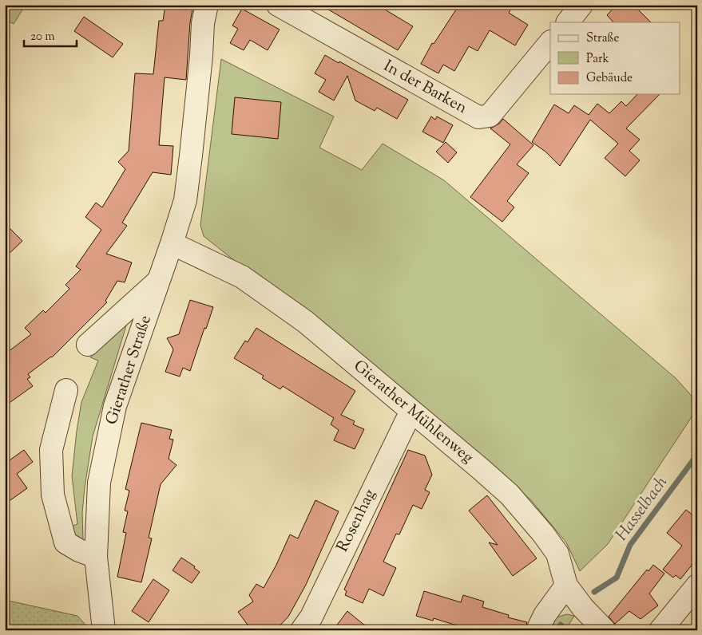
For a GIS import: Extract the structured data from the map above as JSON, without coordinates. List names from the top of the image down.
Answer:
{
  "streets": {
    "street": [
      "In der Barken",
      "Gierather Straße",
      "Gierather Mühlenweg",
      "Rosenhag"
    ]
  },
  "crossings": [
    ["Gierather Straße", "Gierather Mühlenweg"],
    ["Gierather Mühlenweg", "Rosenhag"]
  ],
  "water": ["Hasselbach"],
  "legend": ["Straße", "Park", "Gebäude"],
  "scale_bar": "20 m"
}
